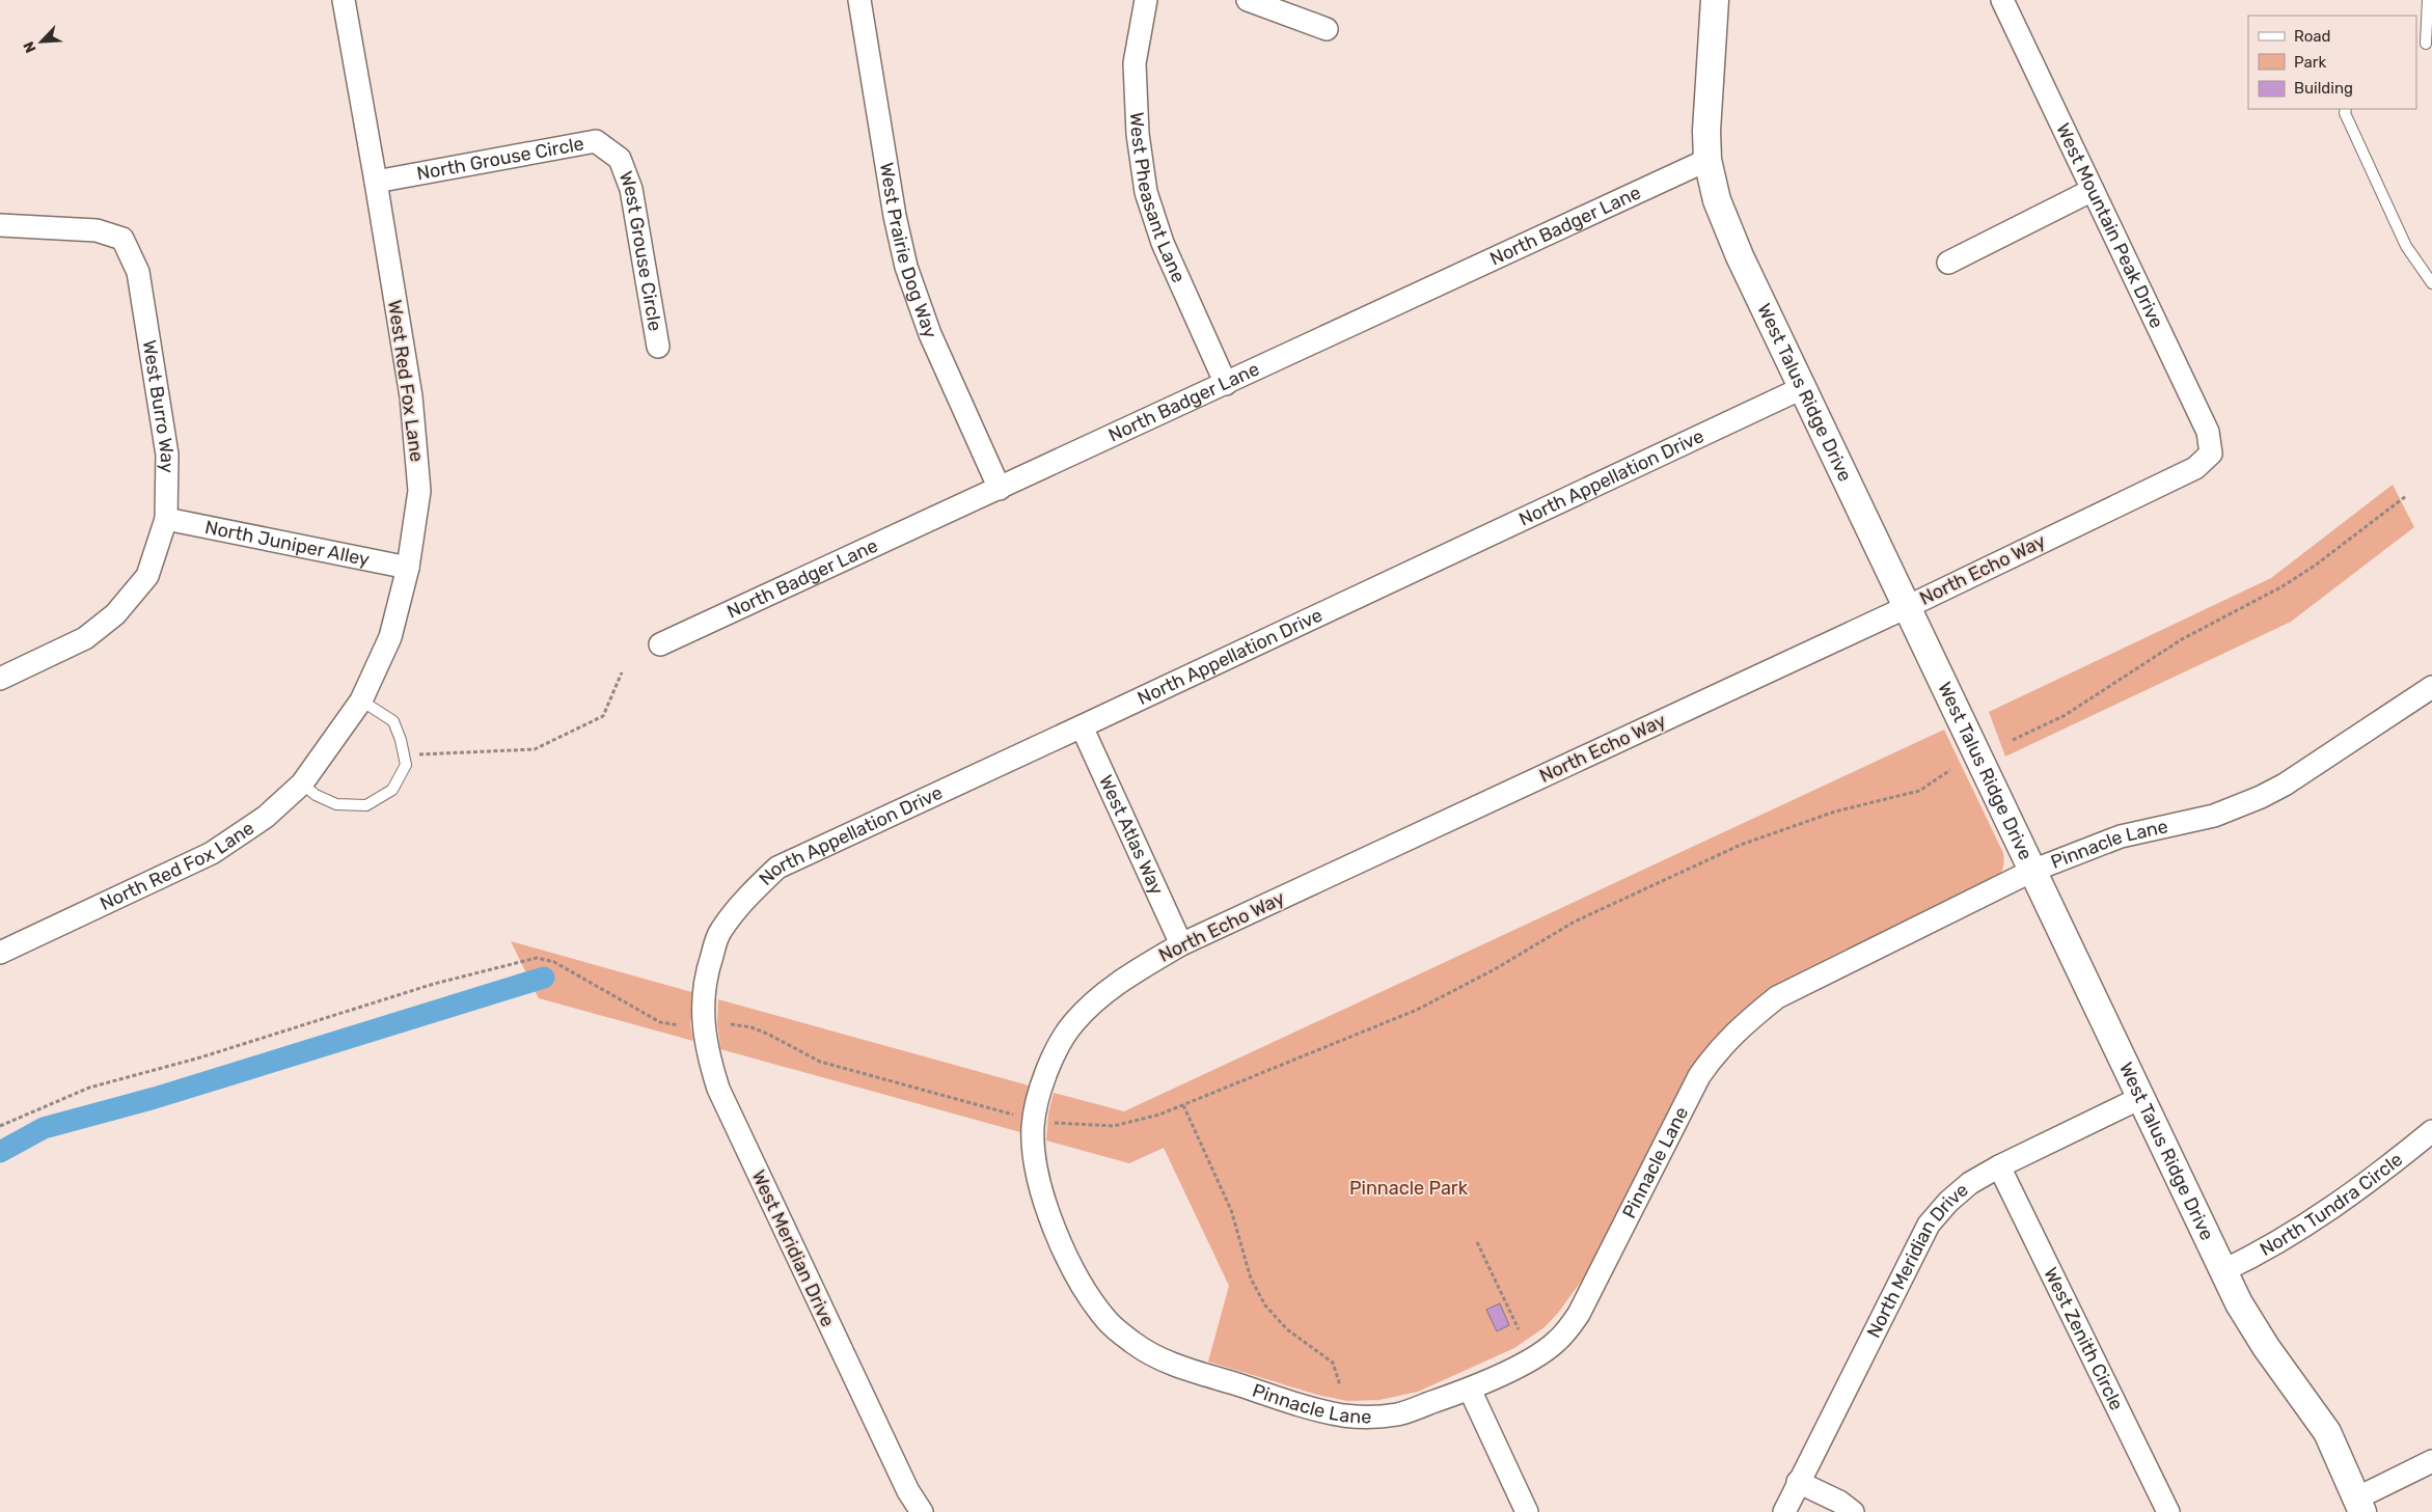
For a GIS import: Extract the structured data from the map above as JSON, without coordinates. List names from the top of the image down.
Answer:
{
  "streets": {
    "street": [
      "North Grouse Circle",
      "West Pheasant Lane",
      "North Badger Lane",
      "West Mountain Peak Drive",
      "West Prairie Dog Way",
      "West Grouse Circle",
      "West Red Fox Lane",
      "West Talus Ridge Drive",
      "West Burro Way",
      "North Appellation Drive",
      "North Juniper Alley",
      "North Echo Way",
      "West Atlas Way",
      "Pinnacle Lane",
      "North Red Fox Lane",
      "North Tundra Circle",
      "West Meridian Drive",
      "North Meridian Drive",
      "West Zenith Circle"
    ]
  },
  "crossings": [
    ["North Grouse Circle", "West Grouse Circle"],
    ["North Grouse Circle", "West Red Fox Lane"],
    ["West Pheasant Lane", "North Badger Lane"],
    ["North Badger Lane", "West Prairie Dog Way"],
    ["North Badger Lane", "West Talus Ridge Drive"],
    ["West Mountain Peak Drive", "North Echo Way"],
    ["West Red Fox Lane", "North Juniper Alley"],
    ["West Red Fox Lane", "North Red Fox Lane"],
    ["West Talus Ridge Drive", "North Appellation Drive"],
    ["West Talus Ridge Drive", "North Echo Way"],
    ["West Talus Ridge Drive", "Pinnacle Lane"],
    ["West Talus Ridge Drive", "North Tundra Circle"],
    ["West Talus Ridge Drive", "North Meridian Drive"],
    ["West Burro Way", "North Juniper Alley"],
    ["North Appellation Drive", "West Atlas Way"],
    ["North Appellation Drive", "West Meridian Drive"],
    ["North Echo Way", "West Atlas Way"],
    ["North Echo Way", "Pinnacle Lane"],
    ["North Meridian Drive", "West Zenith Circle"]
  ],
  "parks": ["Pinnacle Park"],
  "legend": ["Road", "Park", "Building"],
  "north": "bottom left"
}
